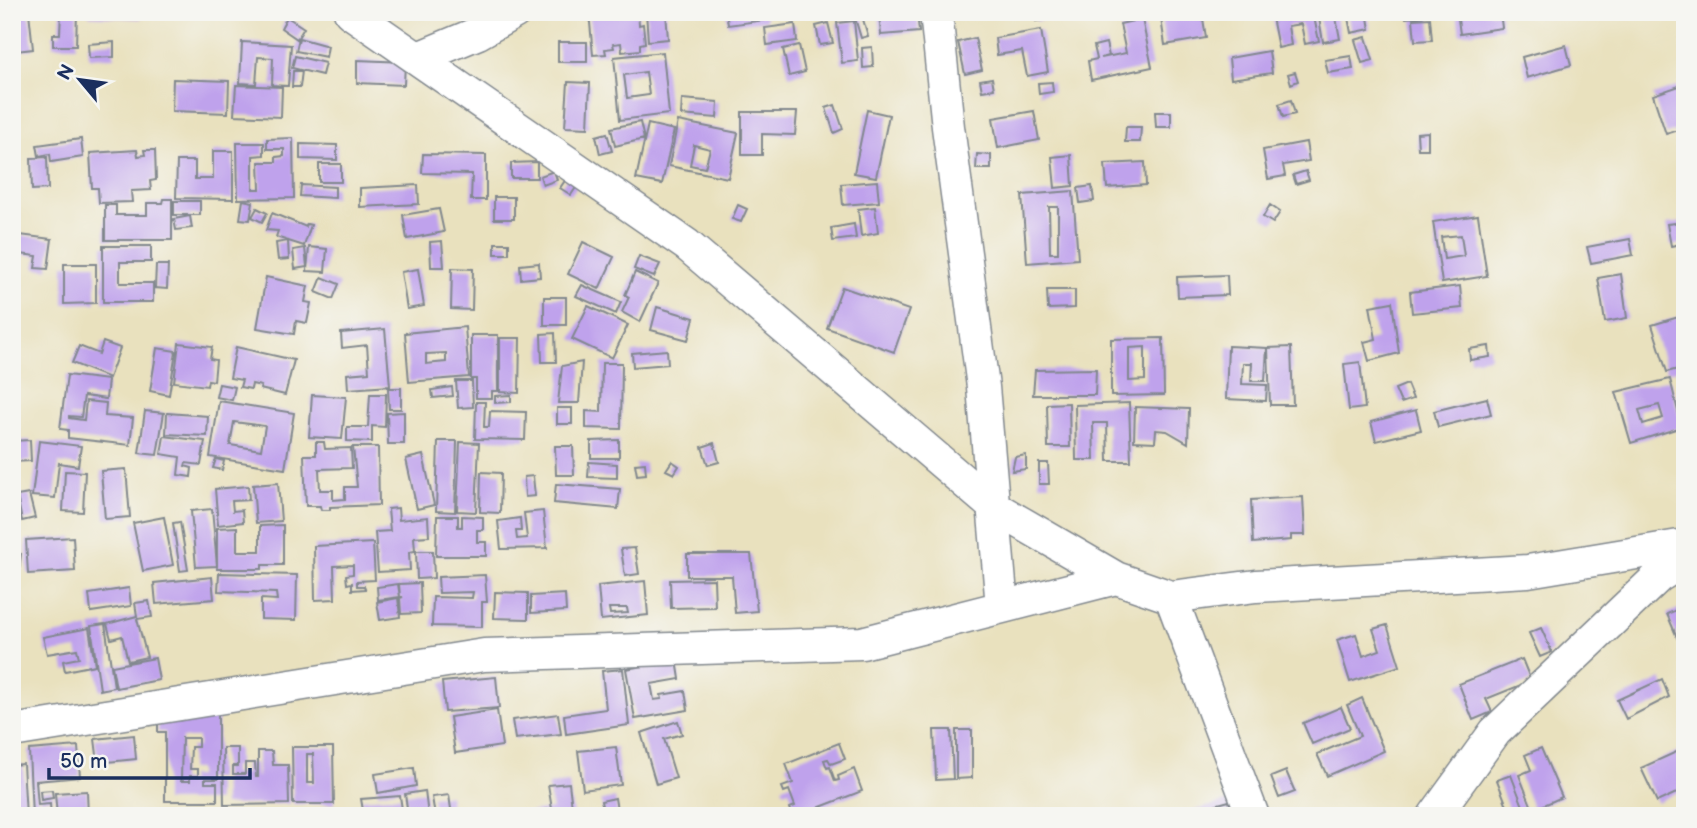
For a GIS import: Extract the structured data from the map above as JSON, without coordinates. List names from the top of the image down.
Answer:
{
  "scale_bar": "50 m",
  "north": "top left"
}
